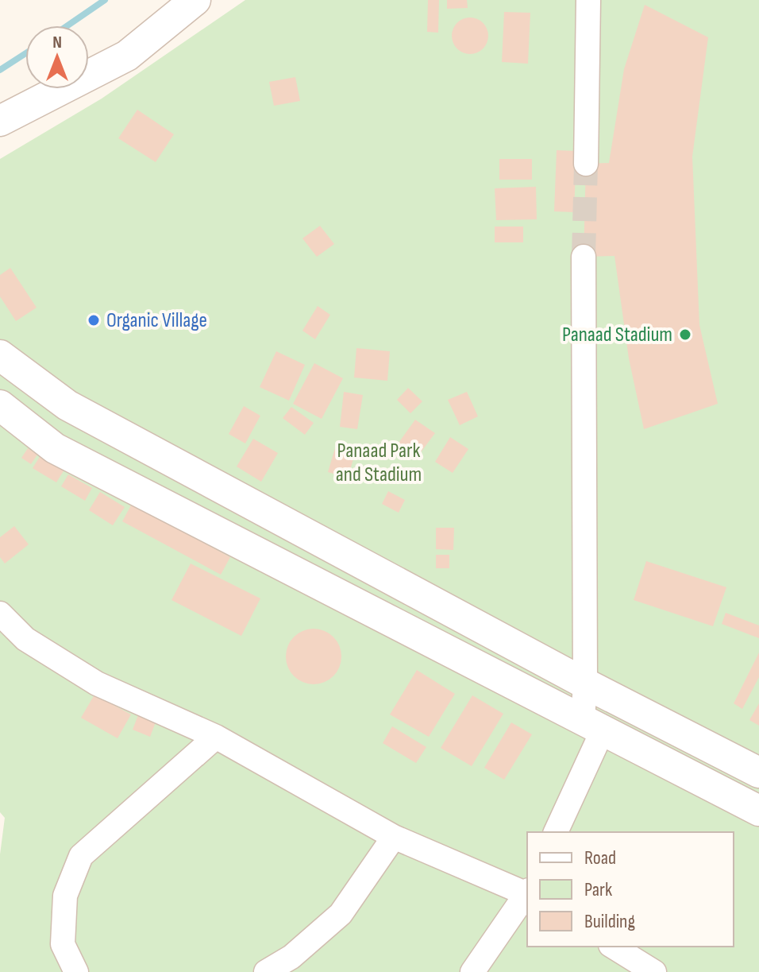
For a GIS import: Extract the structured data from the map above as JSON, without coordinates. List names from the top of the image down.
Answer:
{
  "parks": ["Panaad Park and Stadium"],
  "places": ["Organic Village", "Panaad Stadium"],
  "legend": ["Road", "Park", "Building"],
  "north": "top"
}
